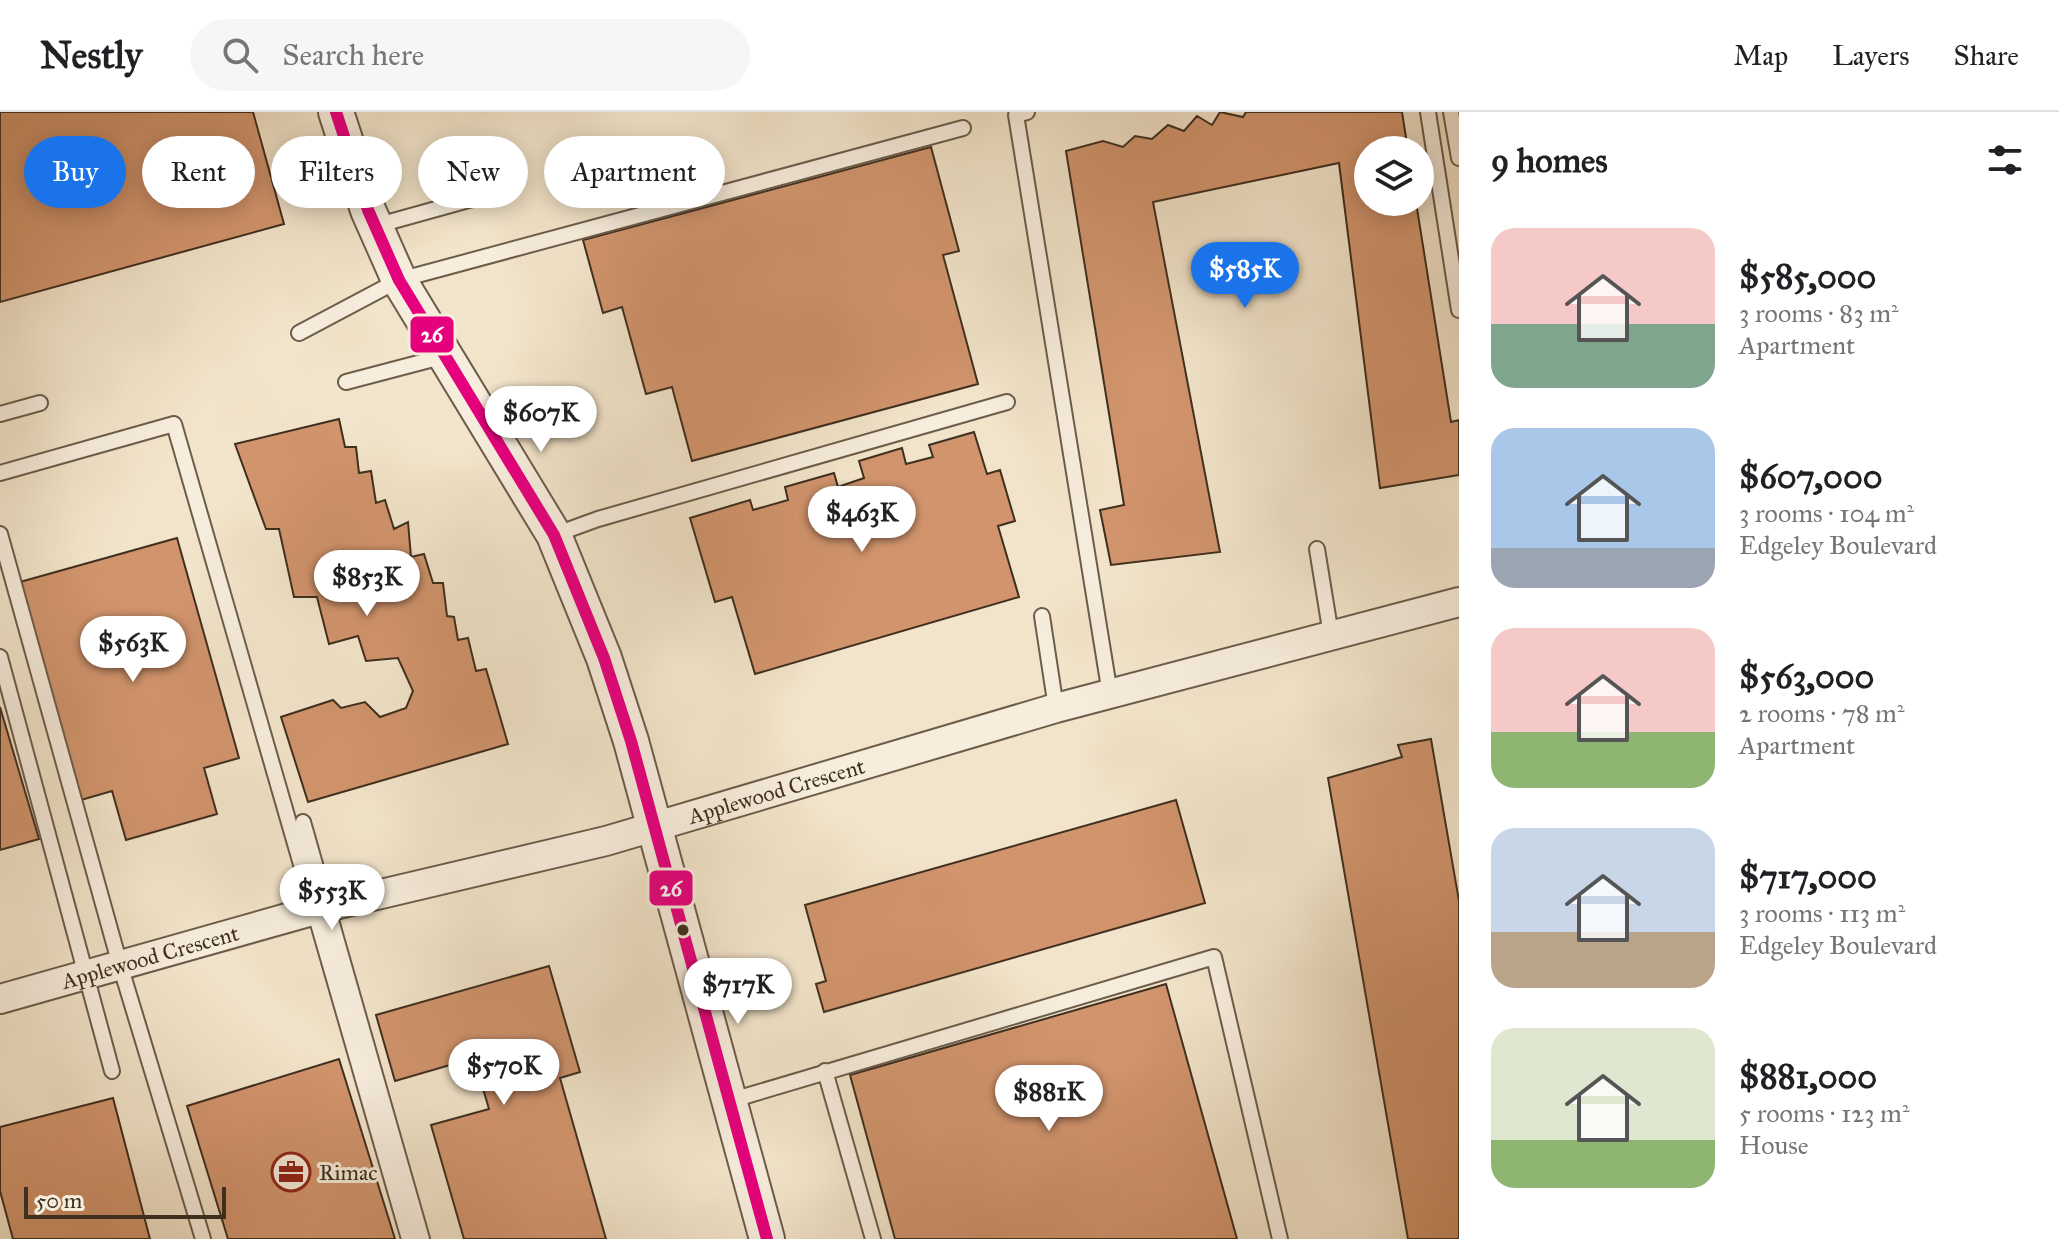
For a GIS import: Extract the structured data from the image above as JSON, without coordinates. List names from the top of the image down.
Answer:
{
  "streets": {
    "street": ["Applewood Crescent"]
  },
  "places": {
    "office": ["Rimac"]
  },
  "lines": ["transit line 26"],
  "scale_bar": "50 m",
  "page": {
    "header": "Nestly",
    "search": "Search here",
    "nav": ["Map", "Layers", "Share"],
    "heading": "9 homes",
    "chip": [
      "Buy",
      "Rent",
      "Filters",
      "New",
      "Apartment"
    ],
    "list": [
      {
        "name": "$585,000",
        "note": "3 rooms · 83 m² · Apartment"
      },
      {
        "name": "$607,000",
        "note": "3 rooms · 104 m² · Edgeley Boulevard"
      },
      {
        "name": "$563,000",
        "note": "2 rooms · 78 m² · Apartment"
      },
      {
        "name": "$717,000",
        "note": "3 rooms · 113 m² · Edgeley Boulevard"
      },
      {
        "name": "$881,000",
        "note": "5 rooms · 123 m² · House"
      }
    ],
    "price": [
      "$585K",
      "$607K",
      "$463K",
      "$853K",
      "$563K",
      "$553K",
      "$717K",
      "$570K",
      "$881K"
    ],
    "scale": "50 m"
  }
}
